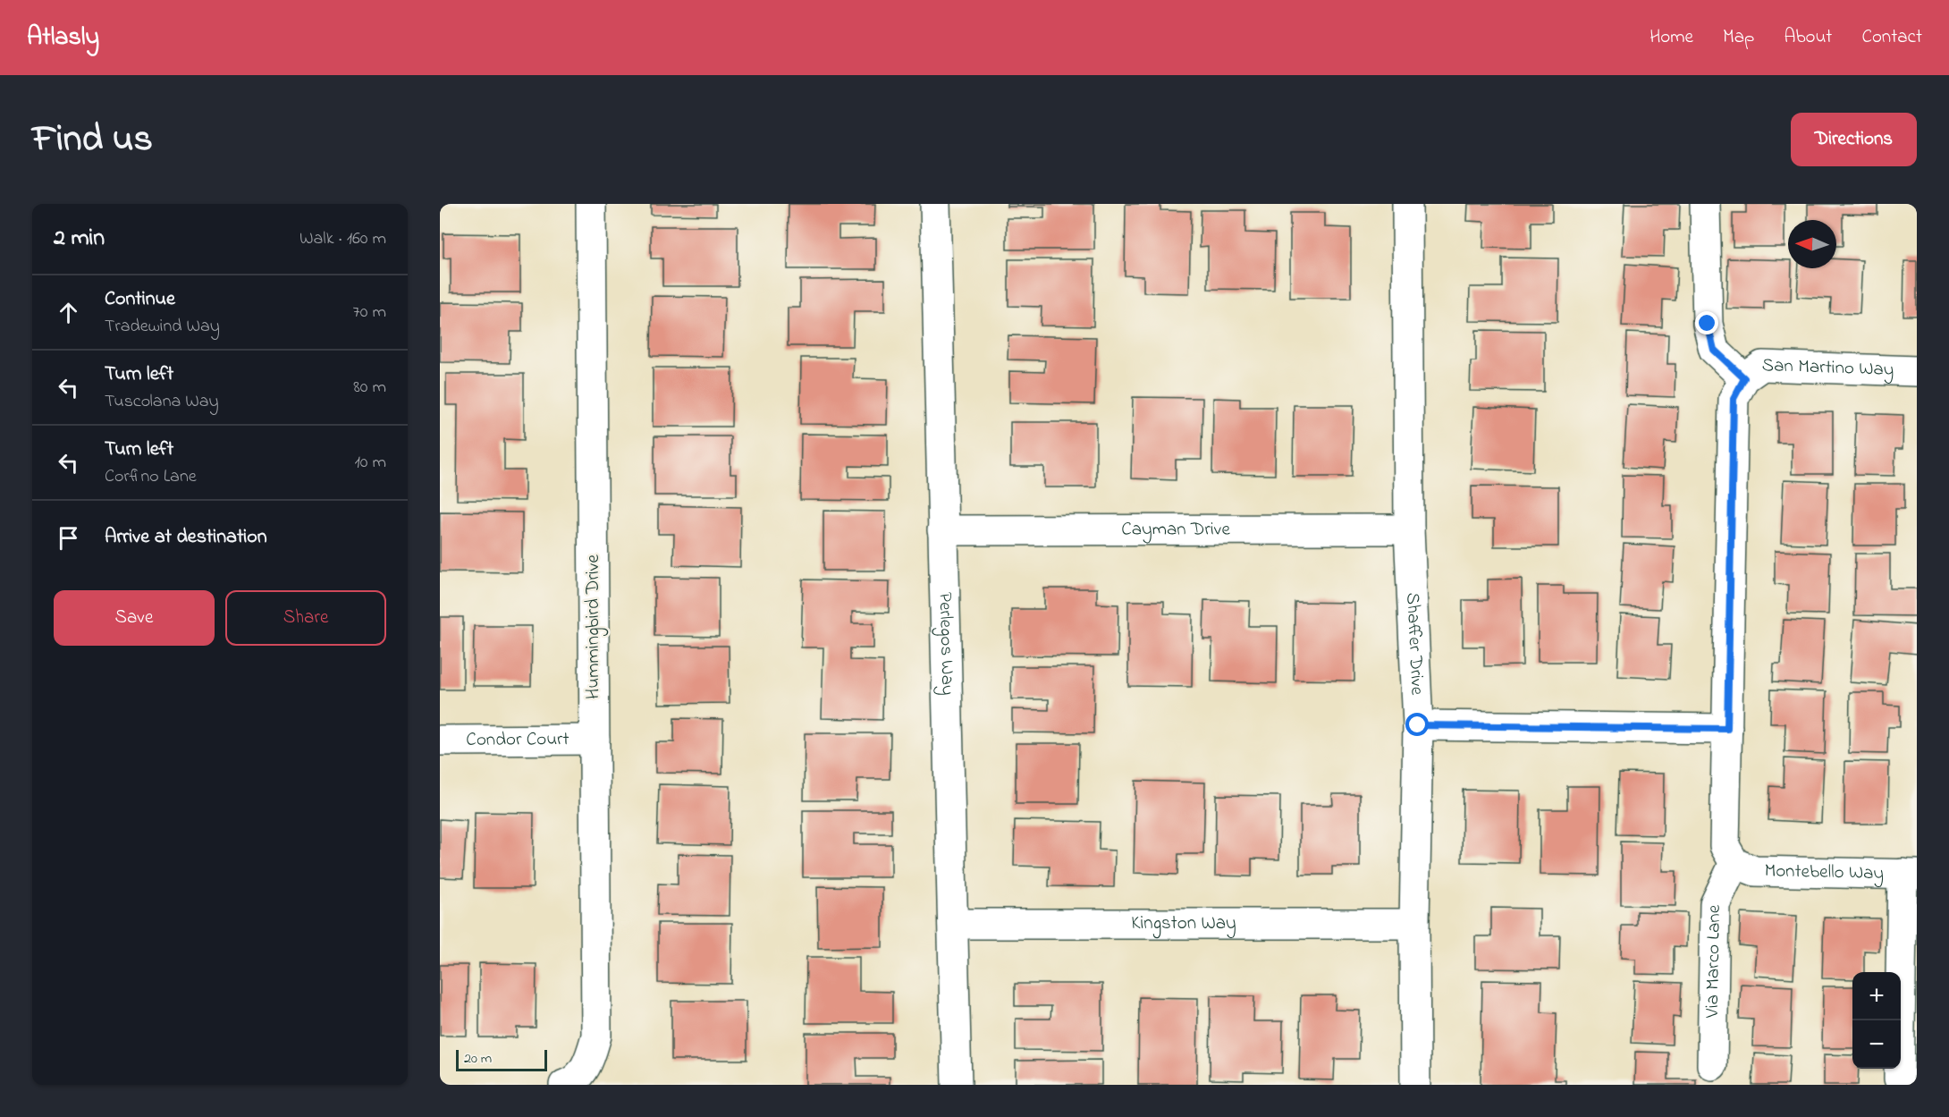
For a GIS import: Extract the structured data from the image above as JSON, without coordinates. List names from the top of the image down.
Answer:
{
  "streets": {
    "street": [
      "San Martino Way",
      "Cayman Drive",
      "Hummingbird Drive",
      "Shaffer Drive",
      "Perlegos Way",
      "Condor Court",
      "Montebello Way",
      "Kingston Way",
      "Via Marco Lane"
    ]
  },
  "crossings": [
    ["Cayman Drive", "Shaffer Drive"],
    ["Cayman Drive", "Perlegos Way"],
    ["Hummingbird Drive", "Condor Court"],
    ["Shaffer Drive", "Kingston Way"],
    ["Perlegos Way", "Kingston Way"],
    ["Montebello Way", "Via Marco Lane"]
  ],
  "scale_bar": "20 m",
  "north": "left",
  "page": {
    "header": "Atlasly",
    "nav": [
      "Home",
      "Map",
      "About",
      "Contact"
    ],
    "title": "Find us",
    "buttons": [
      "Directions",
      ["Save", "Share"]
    ],
    "heading": ["2 min", "Walk · 160 m"],
    "list": [
      ["Continue", "Tradewind Way", "70 m"],
      ["Turn left", "Tuscolana Way", "80 m"],
      ["Turn left", "Corfino Lane", "10 m"],
      "Arrive at destination"
    ],
    "map_buttons": ["+", "−"],
    "scale": "20 m"
  }
}
